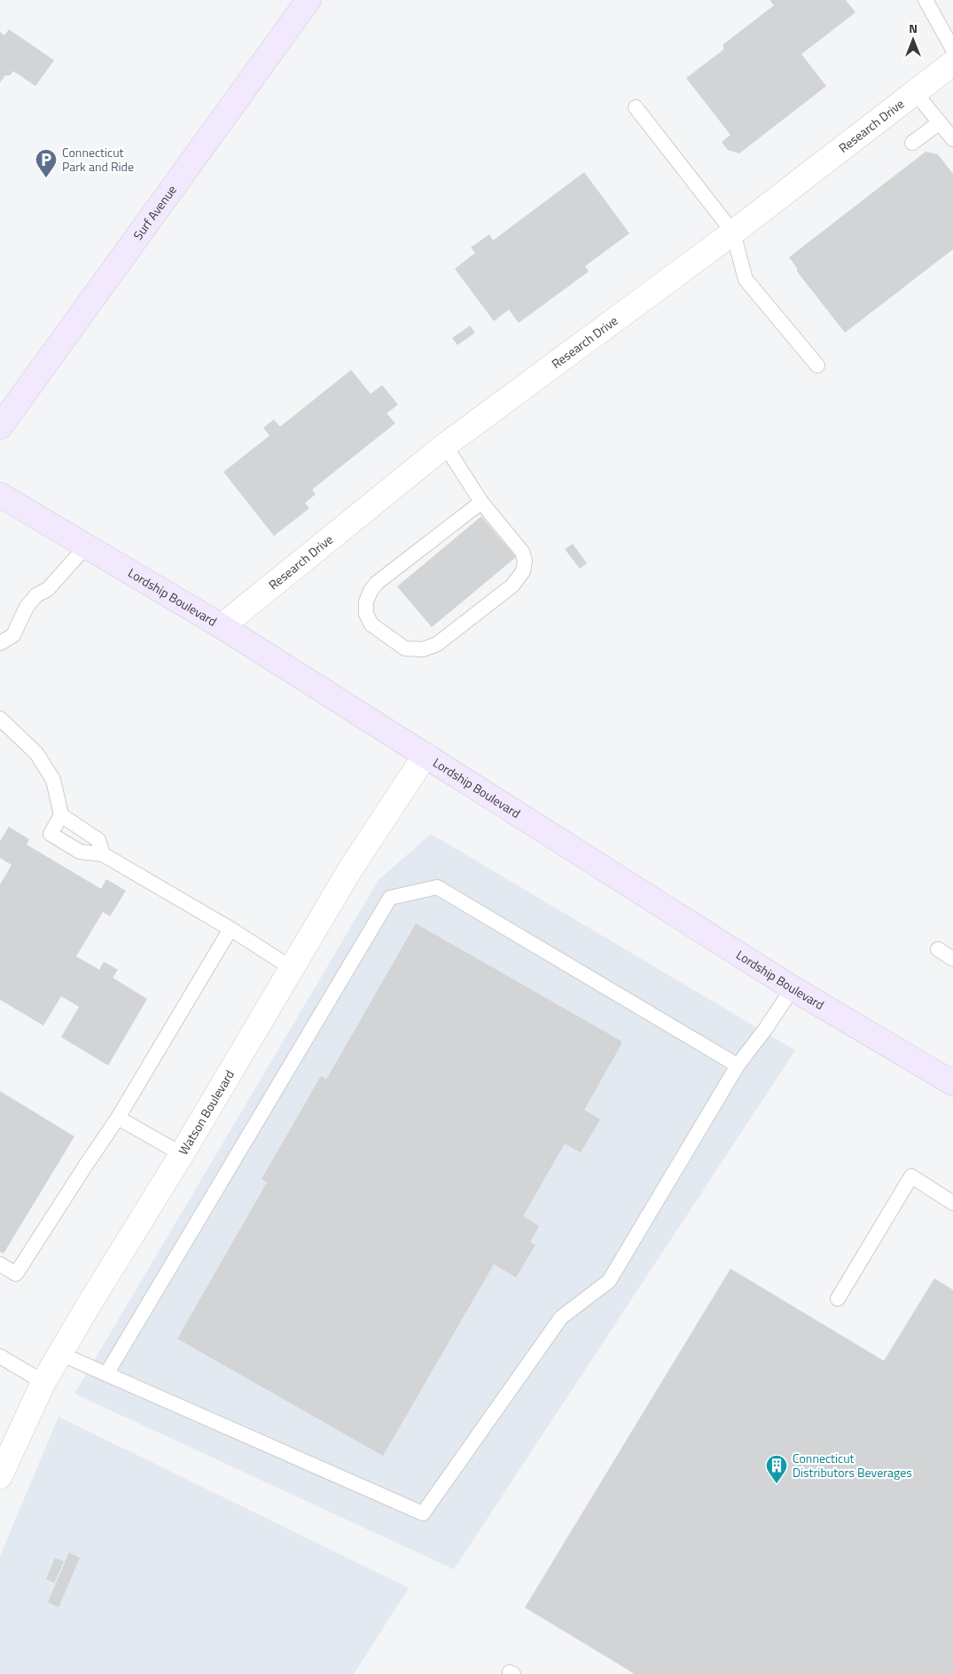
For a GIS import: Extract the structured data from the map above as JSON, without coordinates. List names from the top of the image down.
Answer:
{
  "streets": {
    "main road": ["Surf Avenue", "Lordship Boulevard"],
    "street": ["Research Drive", "Watson Boulevard"]
  },
  "crossings": [
    ["Research Drive", "Lordship Boulevard"],
    ["Lordship Boulevard", "Watson Boulevard"]
  ],
  "places": {
    "parking": ["Connecticut Park and Ride"],
    "building": ["Connecticut Distributors Beverages"]
  },
  "north": "top"
}
